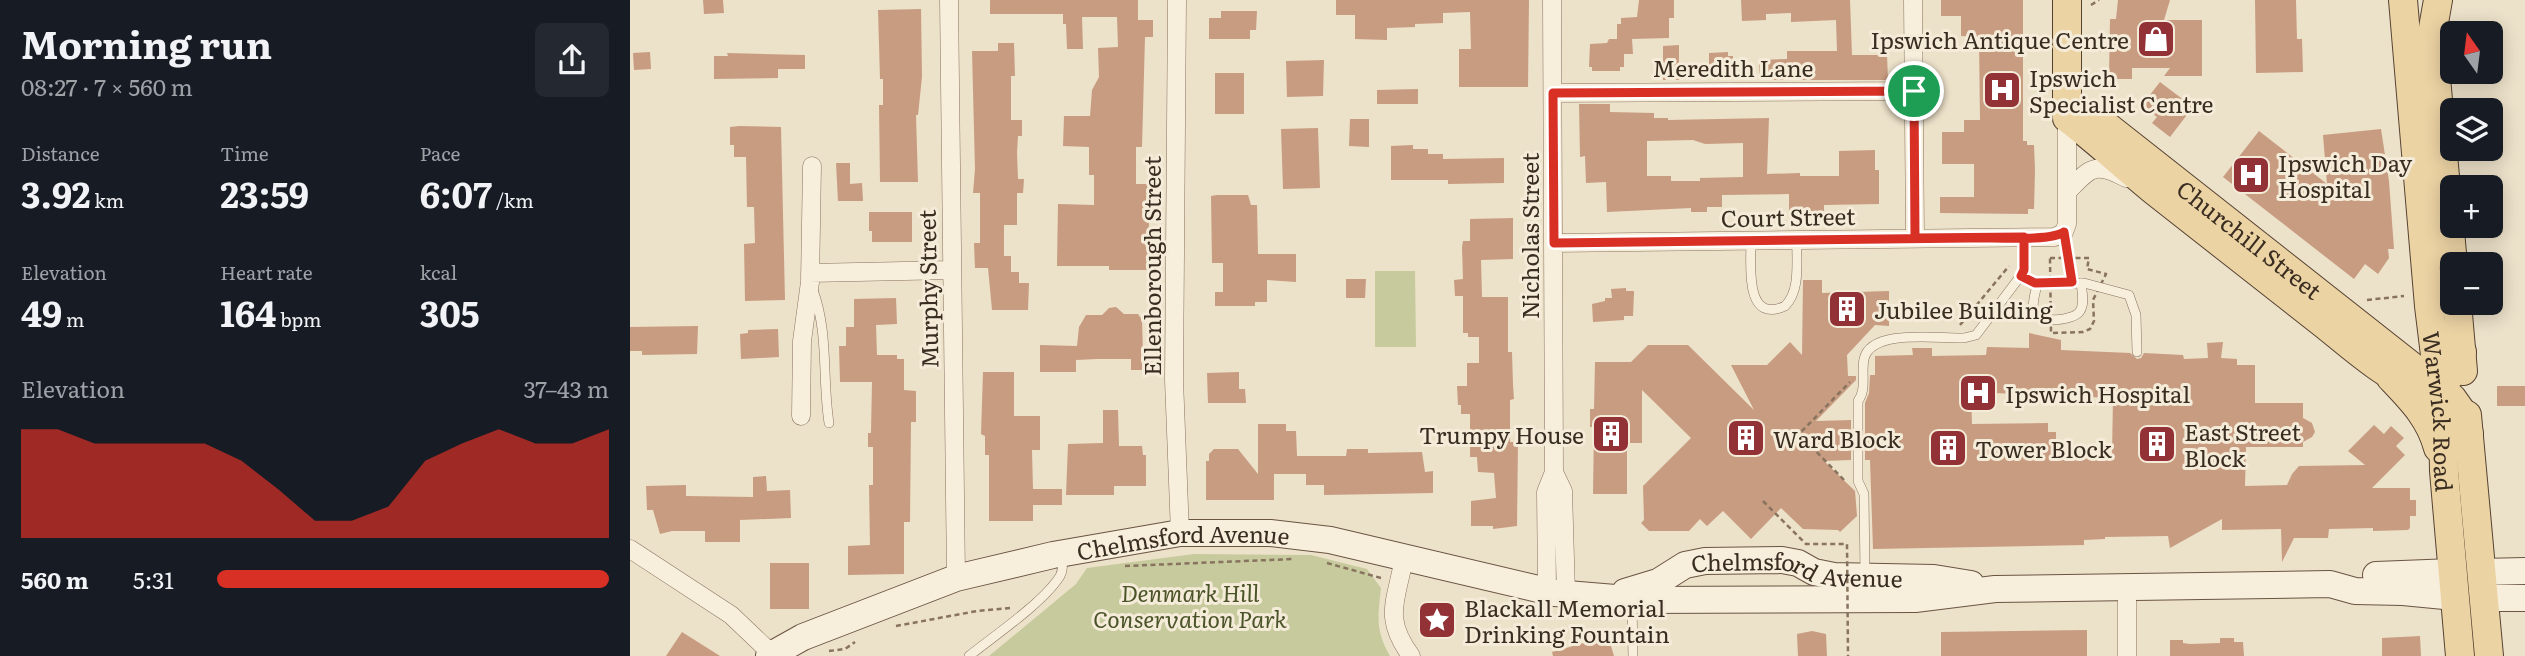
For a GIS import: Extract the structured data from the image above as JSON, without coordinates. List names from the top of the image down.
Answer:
{
  "streets": {
    "main road": ["Churchill Street", "Warwick Road"],
    "street": [
      "Meredith Lane",
      "Court Street",
      "Nicholas Street",
      "Ellenborough Street",
      "Murphy Street",
      "Chelmsford Avenue"
    ]
  },
  "crossings": [
    ["Meredith Lane", "Nicholas Street"],
    ["Court Street", "Nicholas Street"],
    ["Nicholas Street", "Chelmsford Avenue"],
    ["Churchill Street", "Warwick Road"],
    ["Ellenborough Street", "Chelmsford Avenue"],
    ["Murphy Street", "Chelmsford Avenue"],
    ["Warwick Road", "Chelmsford Avenue"]
  ],
  "parks": ["Denmark Hill Conservation Park"],
  "places": {
    "shop": ["Ipswich Antique Centre"],
    "hospital": ["Ipswich Specialist Centre", "Ipswich Day Hospital", "Ipswich Hospital"],
    "building": [
      "Jubilee Building",
      "Trumpy House",
      "Ward Block",
      "East Street Block",
      "Tower Block"
    ],
    "place": ["Blackall Memorial Drinking Fountain"]
  },
  "north": "top",
  "page": {
    "heading": ["Morning run", "08:27 · 7 × 560 m"],
    "map_buttons": ["+", "−"],
    "stats": [
      ["Distance", "3.92 km"],
      ["Time", "23:59"],
      ["Pace", "6:07 /km"],
      ["Elevation", "49 m"],
      ["Heart rate", "164 bpm"],
      ["kcal", "305"]
    ],
    "chart": ["Elevation", "37–43 m"],
    "list": [
      {
        "name": "560 m",
        "note": "5:31"
      }
    ]
  }
}
